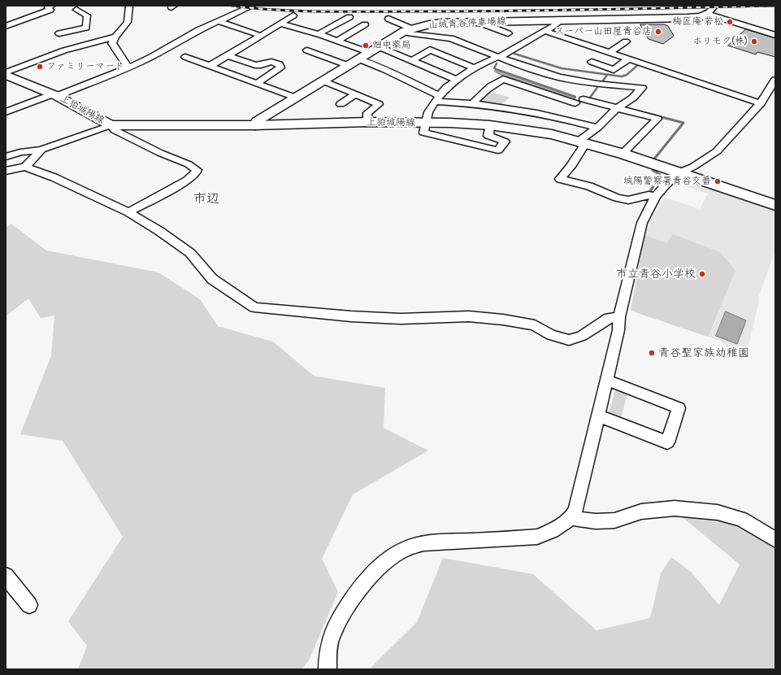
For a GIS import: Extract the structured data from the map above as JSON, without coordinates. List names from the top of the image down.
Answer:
{
  "streets": {
    "main road": ["山城青谷停車場線", "上狛城陽線"]
  },
  "crossings": [
    ["山城青谷停車場線", "上狛城陽線"]
  ],
  "districts": ["市辺"],
  "places": [
    "梅匠庵 若松",
    "スーパー山田屋青谷店",
    "ホリモク(株)",
    "畑中薬局",
    "ファミリーマート",
    "城陽警察署青谷交番",
    "市立青谷小学校",
    "青谷聖家族幼稚園"
  ]
}
